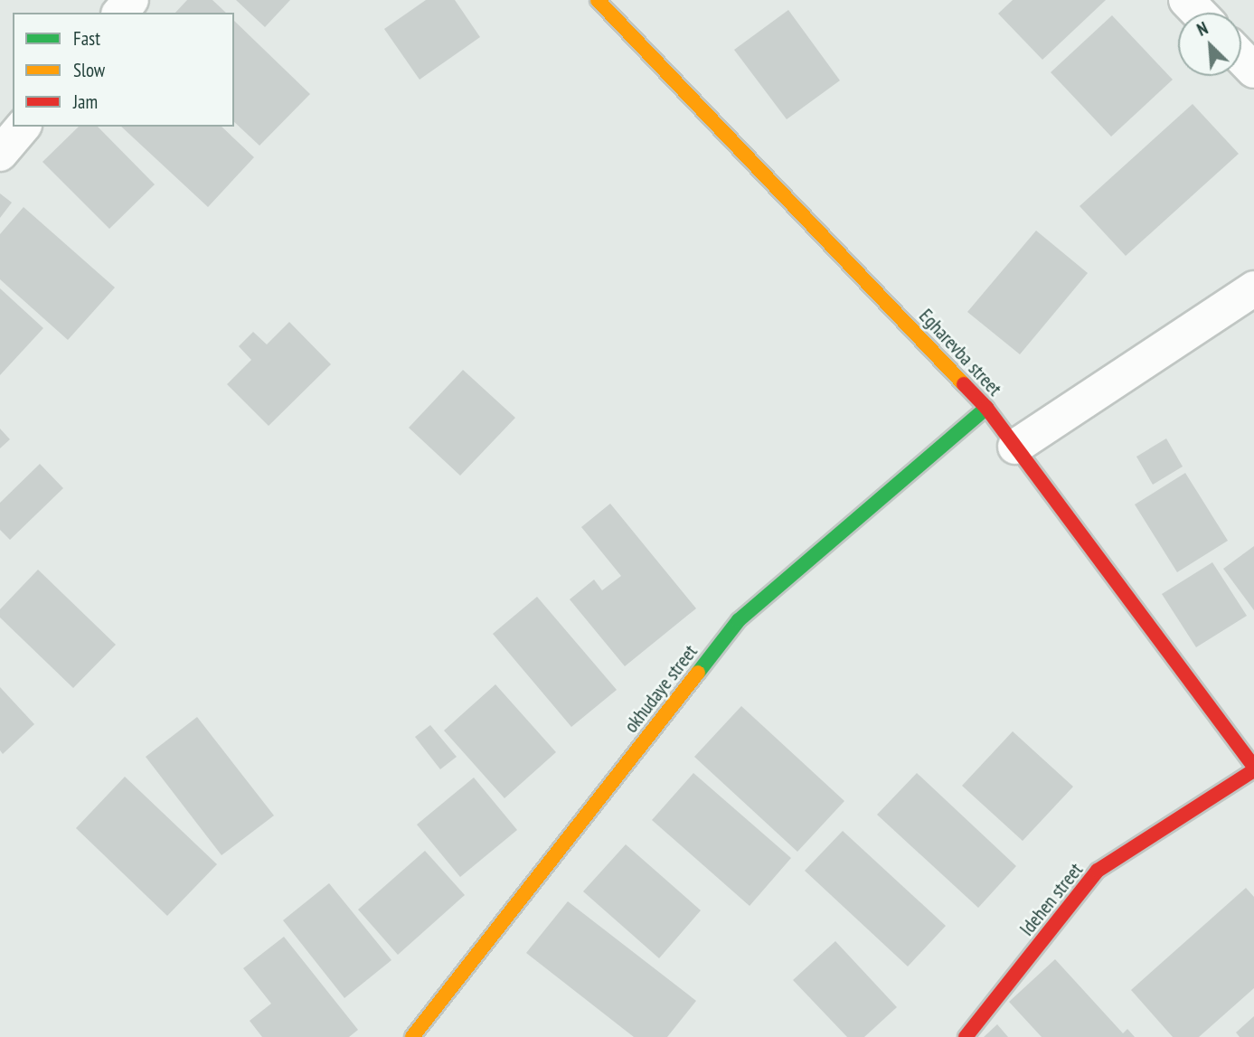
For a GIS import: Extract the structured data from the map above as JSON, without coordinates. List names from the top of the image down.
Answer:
{
  "streets": {
    "street": ["Egharevba street", "okhudaye street", "Idehen street"]
  },
  "crossings": [
    ["Egharevba street", "okhudaye street"],
    ["Egharevba street", "Idehen street"]
  ],
  "legend": ["Fast", "Slow", "Jam"],
  "north": "top left"
}
